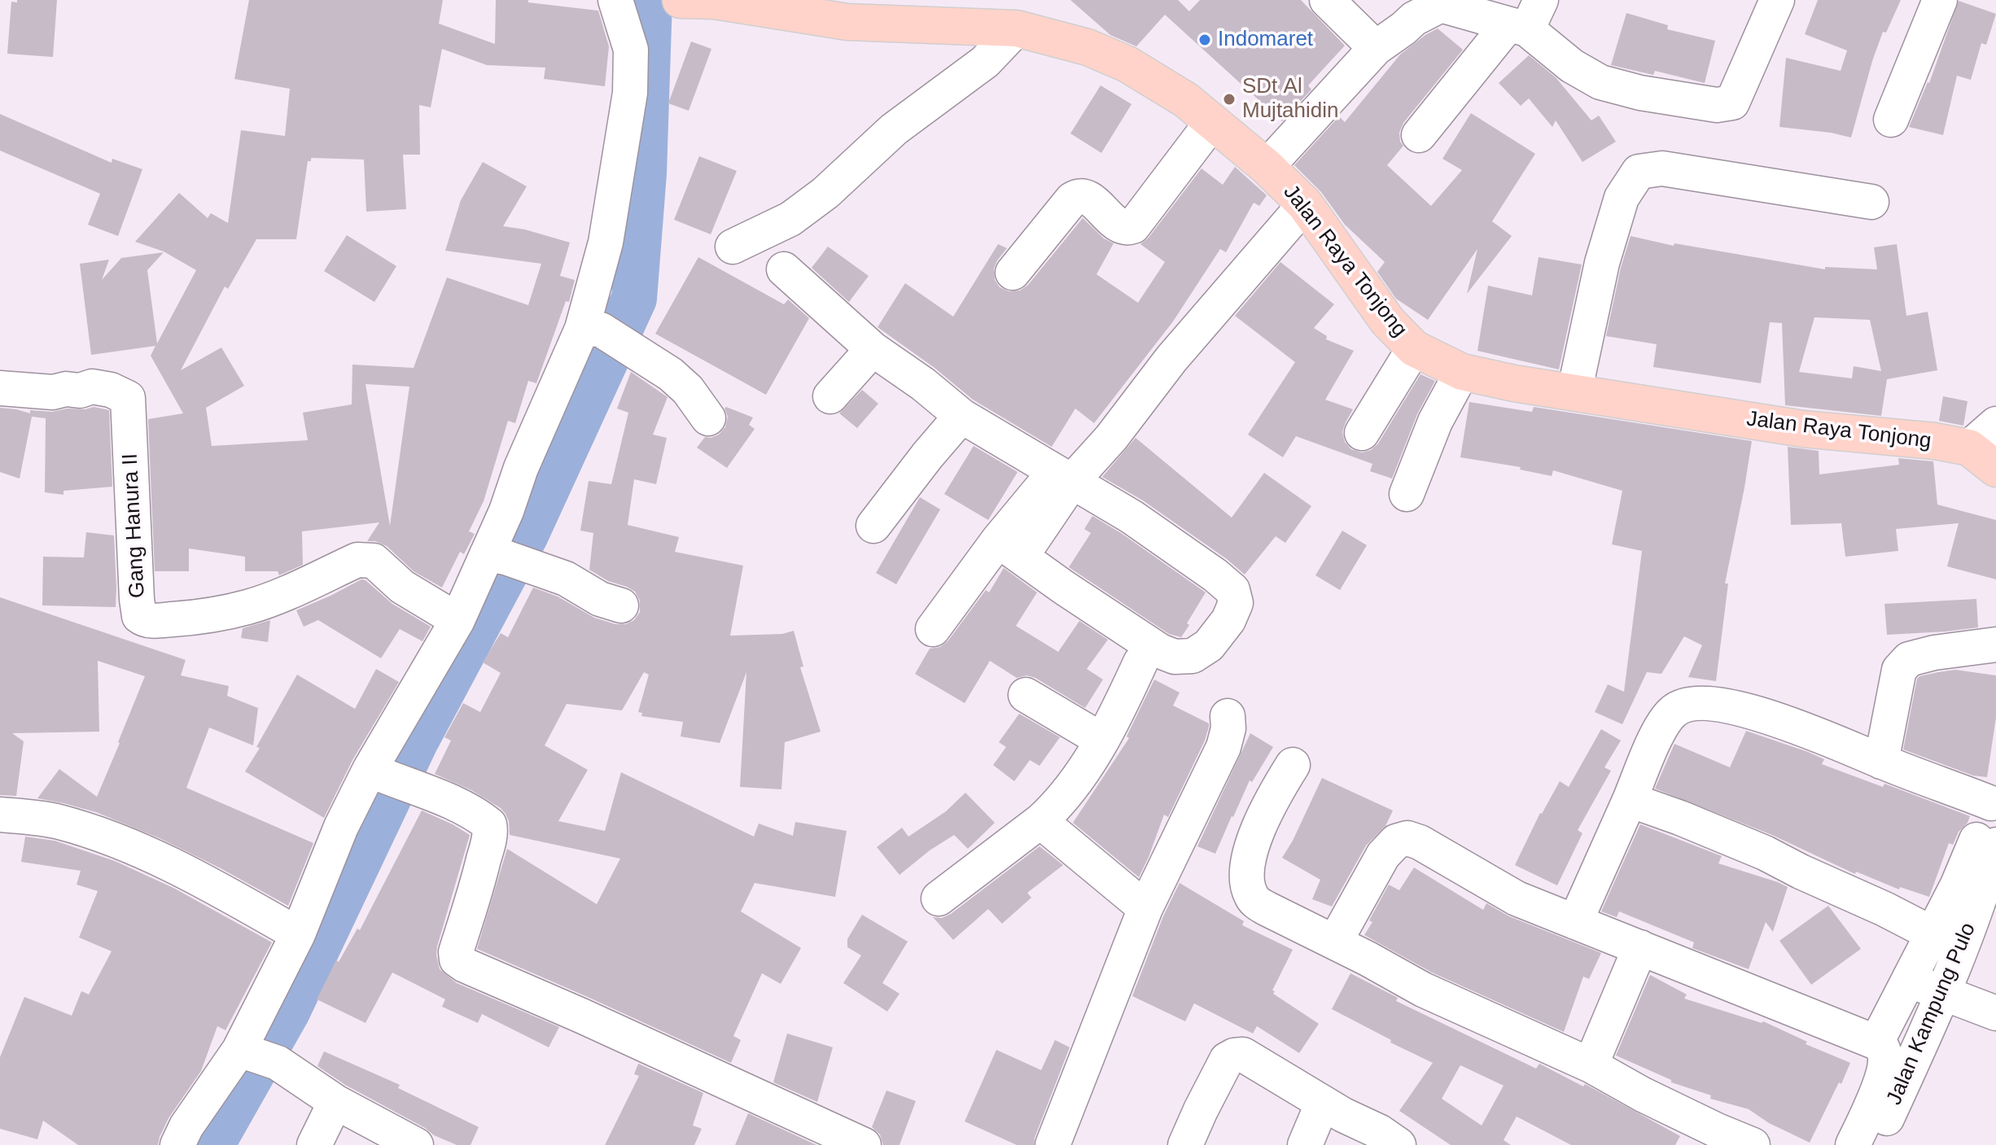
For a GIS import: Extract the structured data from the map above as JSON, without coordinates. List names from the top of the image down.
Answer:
{
  "streets": {
    "main road": ["Jalan Raya Tonjong"],
    "street": ["Gang Hanura II", "Jalan Kampung Pulo"]
  },
  "places": ["Indomaret", "SDt Al Mujtahidin"]
}
